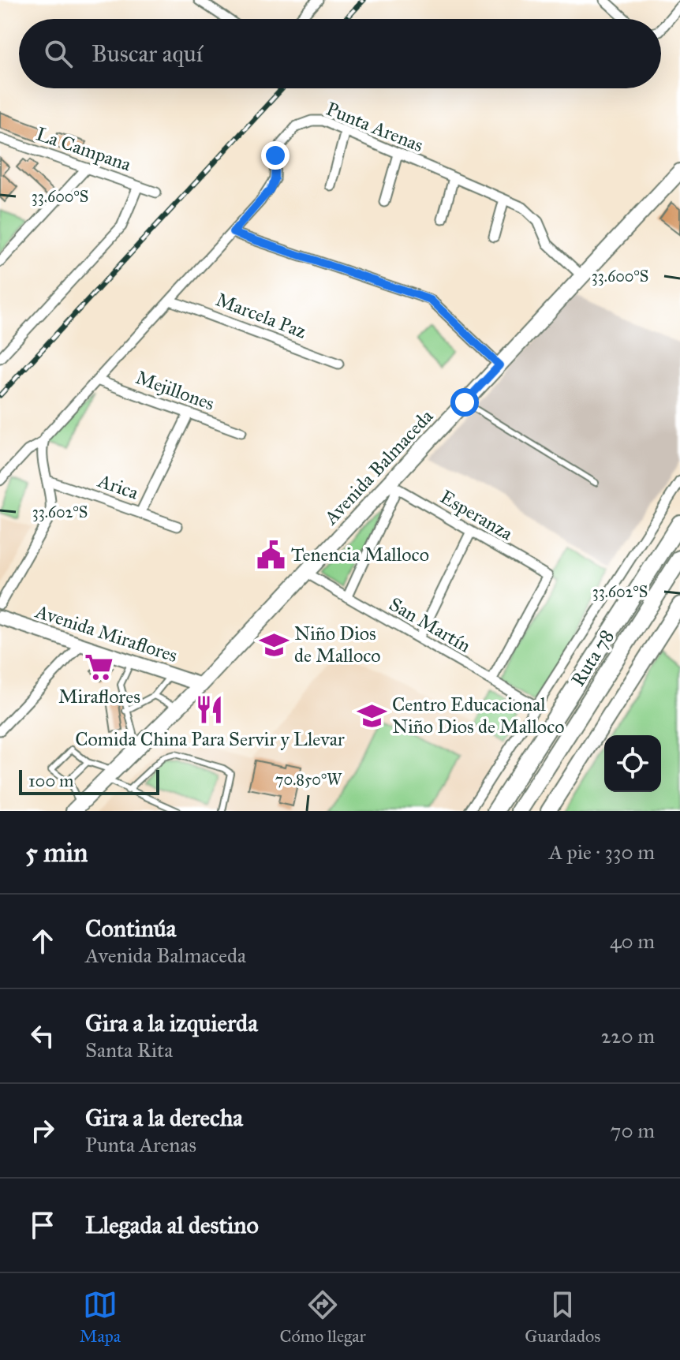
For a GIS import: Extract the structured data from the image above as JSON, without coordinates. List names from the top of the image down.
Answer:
{
  "streets": {
    "highway": ["Ruta 78"],
    "main road": ["Avenida Balmaceda", "Avenida Miraflores"],
    "street": [
      "Punta Arenas",
      "La Campana",
      "Marcela Paz",
      "Mejillones",
      "Arica",
      "Esperanza",
      "San Martín"
    ]
  },
  "crossings": [
    ["Punta Arenas", "Marcela Paz"],
    ["Punta Arenas", "Mejillones"],
    ["Punta Arenas", "Avenida Balmaceda"],
    ["Avenida Balmaceda", "Esperanza"],
    ["Avenida Balmaceda", "San Martín"],
    ["Avenida Balmaceda", "Avenida Miraflores"],
    ["Esperanza", "San Martín"]
  ],
  "places": {
    "public building": ["Tenencia Malloco"],
    "school or university": ["Niño Dios de Malloco", "Centro Educacional Niño Dios de Malloco"],
    "supermarket": ["Miraflores"],
    "restaurant": ["Comida China Para Servir y Llevar"]
  },
  "scale_bar": "100 m",
  "page": {
    "search": "Buscar aquí",
    "scale": "100 m",
    "heading": ["5 min", "A pie · 330 m"],
    "list": [
      ["Continúa", "Avenida Balmaceda", "40 m"],
      ["Gira a la izquierda", "Santa Rita", "220 m"],
      ["Gira a la derecha", "Punta Arenas", "70 m"],
      "Llegada al destino"
    ],
    "nav": ["Mapa", "Cómo llegar", "Guardados"]
  },
  "coordinates": ["33.600°S", "33.602°S", "70.850°W"]
}
